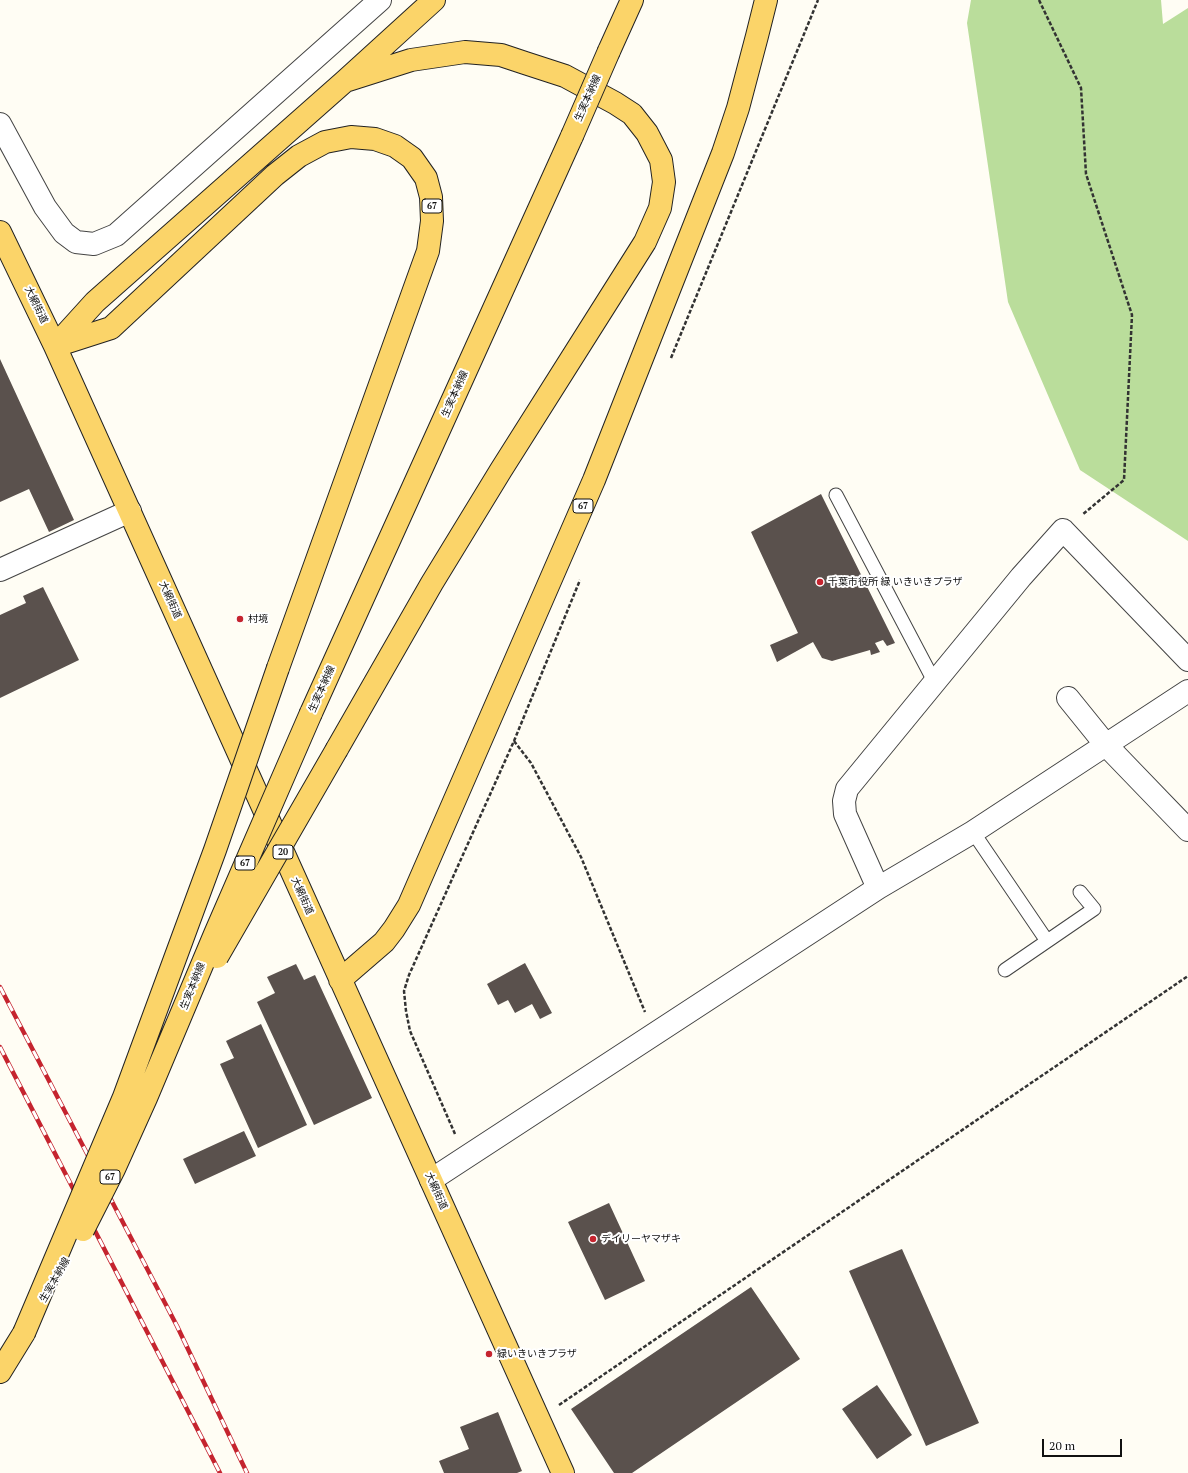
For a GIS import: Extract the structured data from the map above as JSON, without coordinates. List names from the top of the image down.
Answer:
{
  "streets": {
    "main road": [
      "生実本納線",
      "67",
      "大網街道",
      "20"
    ]
  },
  "crossings": [
    ["生実本納線", "67"],
    ["67", "大網街道"]
  ],
  "places": [
    "千葉市役所 緑 いきいきプラザ",
    "村境",
    "デイリーヤマザキ",
    "緑いきいきプラザ"
  ],
  "scale_bar": "20 m"
}
